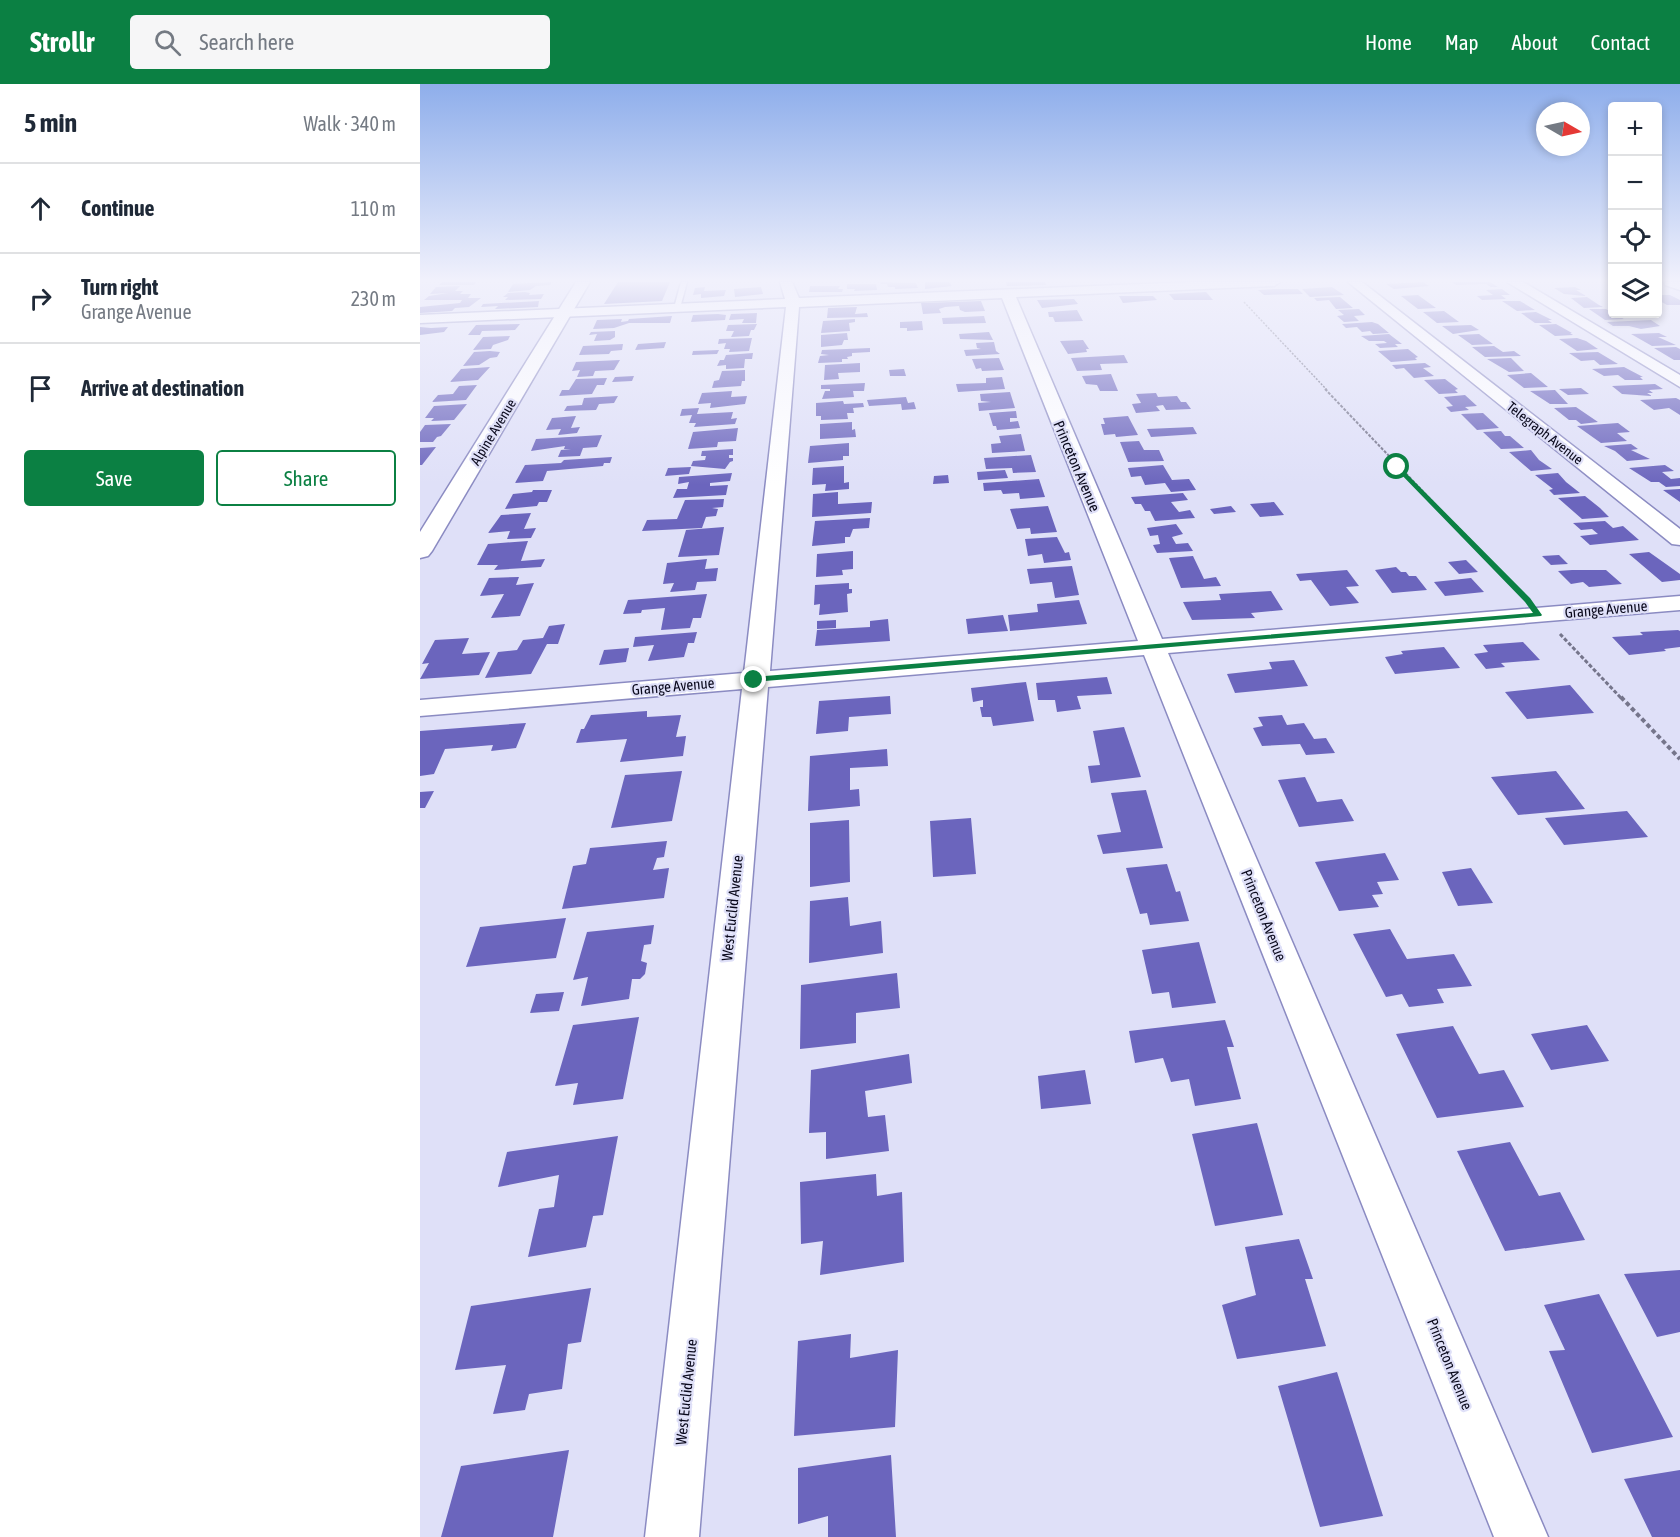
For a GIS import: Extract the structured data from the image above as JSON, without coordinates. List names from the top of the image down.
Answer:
{
  "streets": {
    "street": [
      "Alpine Avenue",
      "Telegraph Avenue",
      "Princeton Avenue",
      "Grange Avenue",
      "West Euclid Avenue"
    ]
  },
  "crossings": [
    ["Princeton Avenue", "Grange Avenue"],
    ["Grange Avenue", "West Euclid Avenue"]
  ],
  "north": "right",
  "page": {
    "header": "Strollr",
    "search": "Search here",
    "nav": [
      "Home",
      "Map",
      "About",
      "Contact"
    ],
    "heading": ["5 min", "Walk · 340 m"],
    "map_buttons": ["+", "−"],
    "list": [
      ["Continue", "110 m"],
      ["Turn right", "Grange Avenue", "230 m"],
      "Arrive at destination"
    ],
    "buttons": ["Save", "Share"]
  }
}
